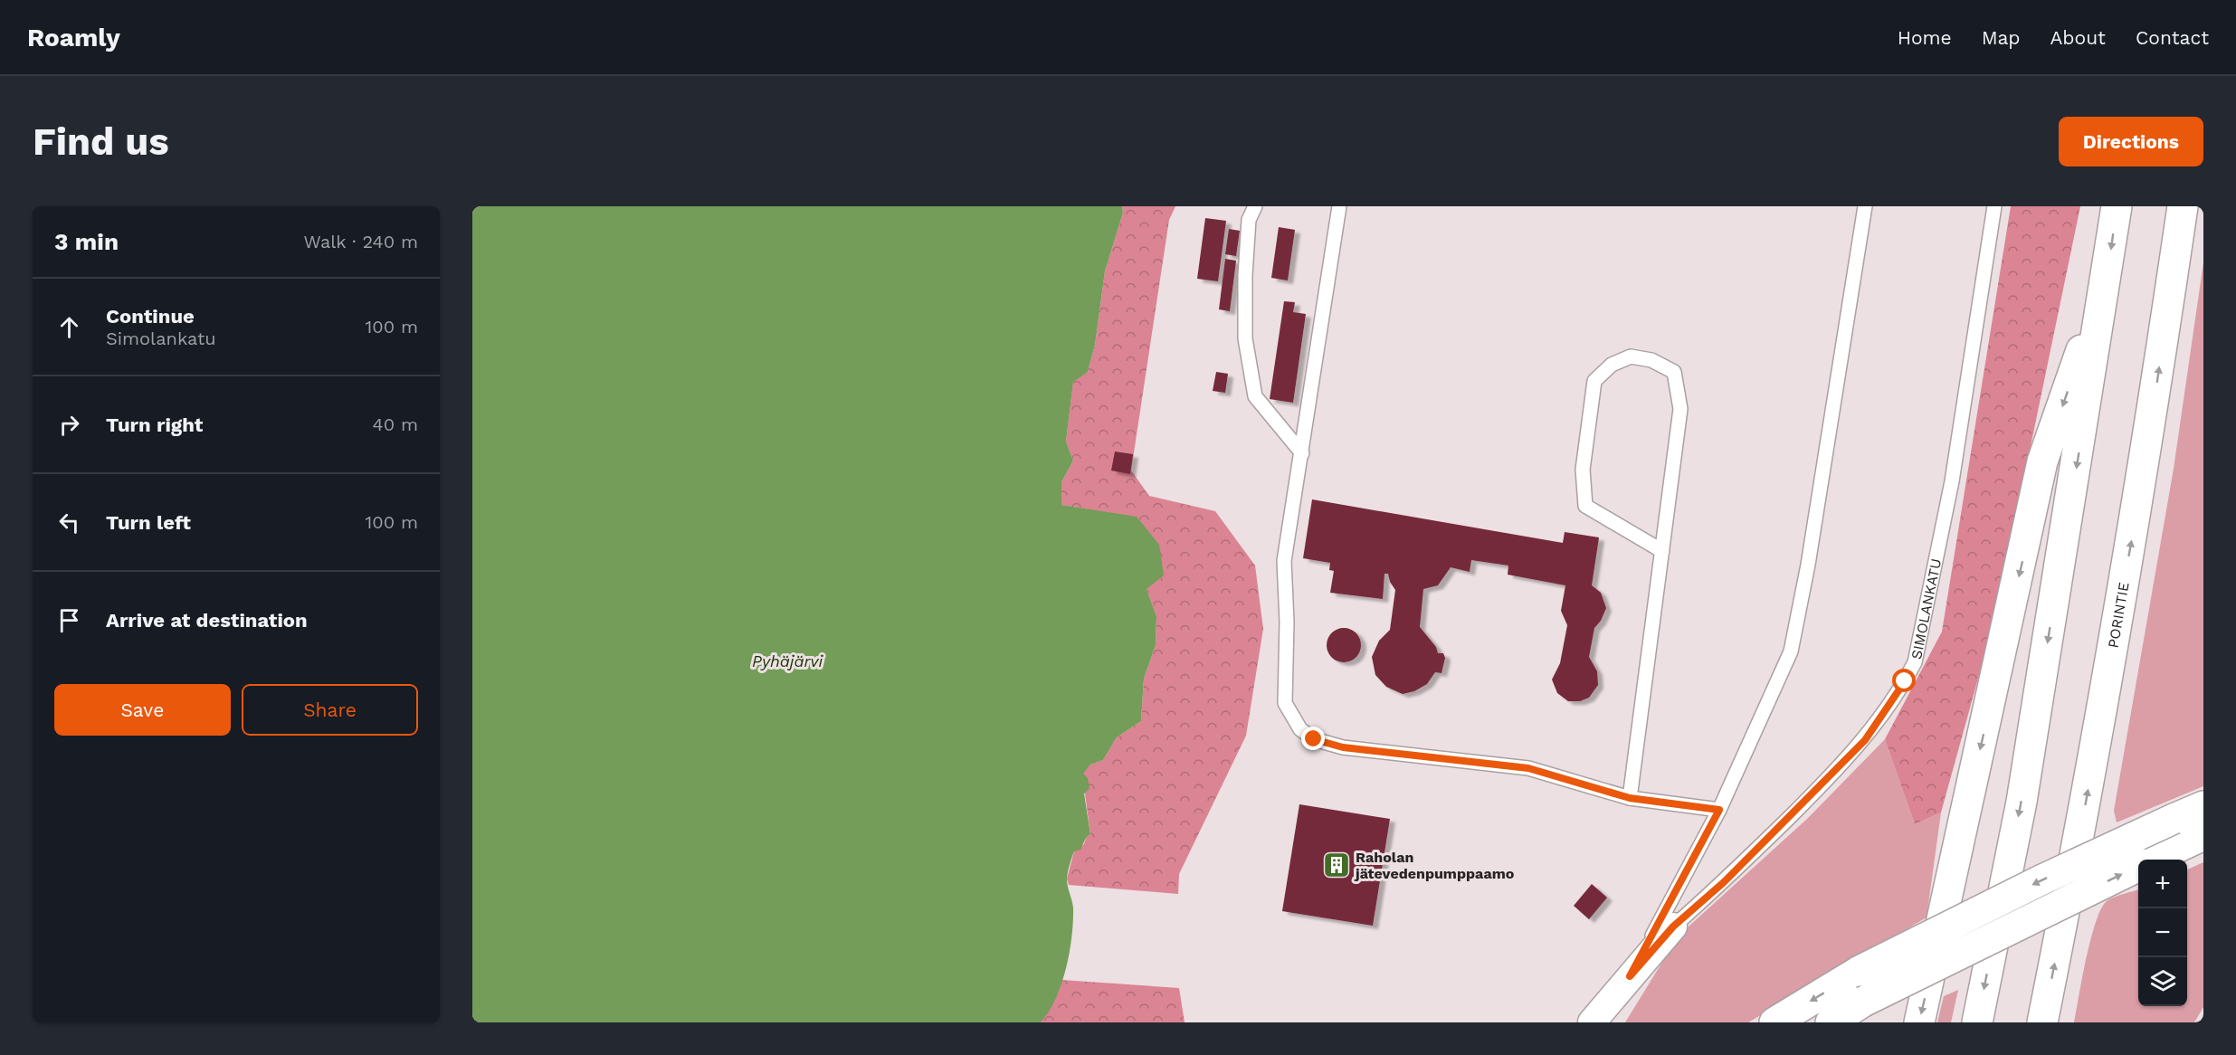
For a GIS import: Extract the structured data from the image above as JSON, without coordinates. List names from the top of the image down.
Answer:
{
  "streets": {
    "highway": ["PORINTIE"],
    "street": ["SIMOLANKATU"]
  },
  "water": ["Pyhäjärvi"],
  "places": {
    "building": ["Raholan jätevedenpumppaamo"]
  },
  "page": {
    "header": "Roamly",
    "nav": [
      "Home",
      "Map",
      "About",
      "Contact"
    ],
    "buttons": [
      "Directions",
      ["Save", "Share"]
    ],
    "title": "Find us",
    "heading": ["3 min", "Walk · 240 m"],
    "list": [
      ["Continue", "Simolankatu", "100 m"],
      ["Turn right", "40 m"],
      ["Turn left", "100 m"],
      "Arrive at destination"
    ],
    "map_buttons": ["+", "−"]
  }
}
